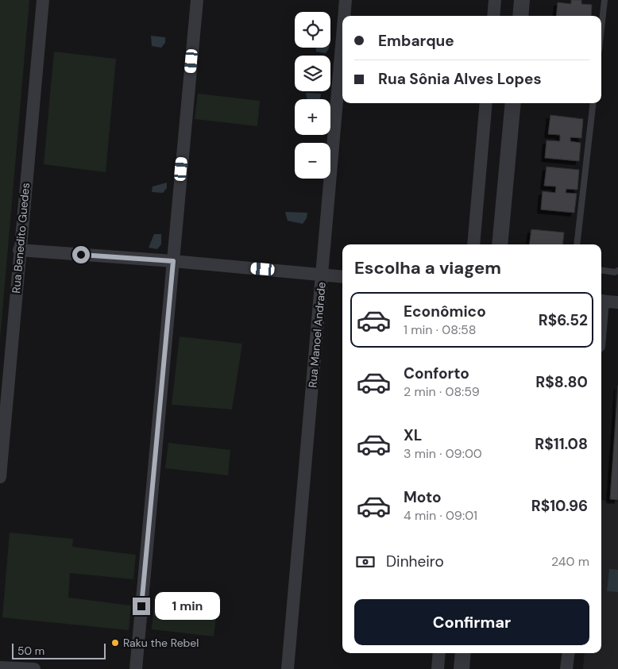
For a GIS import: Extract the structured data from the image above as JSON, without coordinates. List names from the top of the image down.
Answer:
{
  "streets": {
    "street": ["Rua Benedito Guedes", "Rua Manoel Andrade"]
  },
  "places": ["Raku the Rebel"],
  "scale_bar": "50 m",
  "page": {
    "map_buttons": ["+", "−"],
    "banner": ["Embarque", "Rua Sônia Alves Lopes"],
    "heading": "Escolha a viagem",
    "list": [
      {
        "name": "Econômico",
        "note": "1 min · 08:58",
        "value": "R$6.52"
      },
      {
        "name": "Conforto",
        "note": "2 min · 08:59",
        "value": "R$8.80"
      },
      {
        "name": "XL",
        "note": "3 min · 09:00",
        "value": "R$11.08"
      },
      {
        "name": "Moto",
        "note": "4 min · 09:01",
        "value": "R$10.96"
      }
    ],
    "pay": ["Dinheiro", "240 m"],
    "buttons": "Confirmar",
    "bubble": "1 min",
    "scale": "50 m"
  }
}
